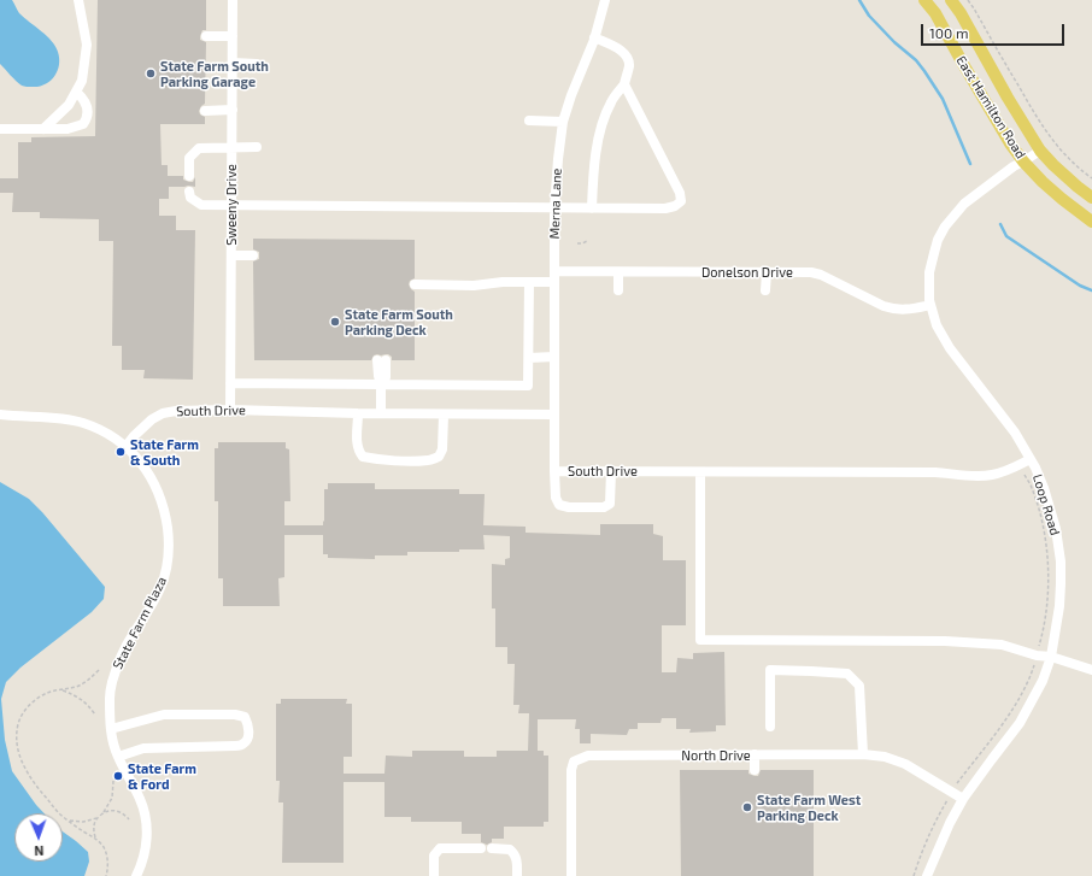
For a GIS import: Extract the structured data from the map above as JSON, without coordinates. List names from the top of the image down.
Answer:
{
  "streets": {
    "main road": ["East Hamilton Road"],
    "street": [
      "Merna Lane",
      "Sweeny Drive",
      "Donelson Drive",
      "South Drive",
      "Loop Road",
      "State Farm Plaza",
      "North Drive"
    ]
  },
  "crossings": [
    ["East Hamilton Road", "Loop Road"],
    ["Merna Lane", "Donelson Drive"],
    ["Merna Lane", "South Drive"],
    ["Sweeny Drive", "South Drive"],
    ["Donelson Drive", "Loop Road"],
    ["South Drive", "Loop Road"],
    ["South Drive", "State Farm Plaza"],
    ["Loop Road", "North Drive"]
  ],
  "places": [
    "State Farm South Parking Garage",
    "State Farm South Parking Deck",
    "State Farm & South",
    "State Farm & Ford",
    "State Farm West Parking Deck"
  ],
  "scale_bar": "100 m",
  "north": "bottom"
}
